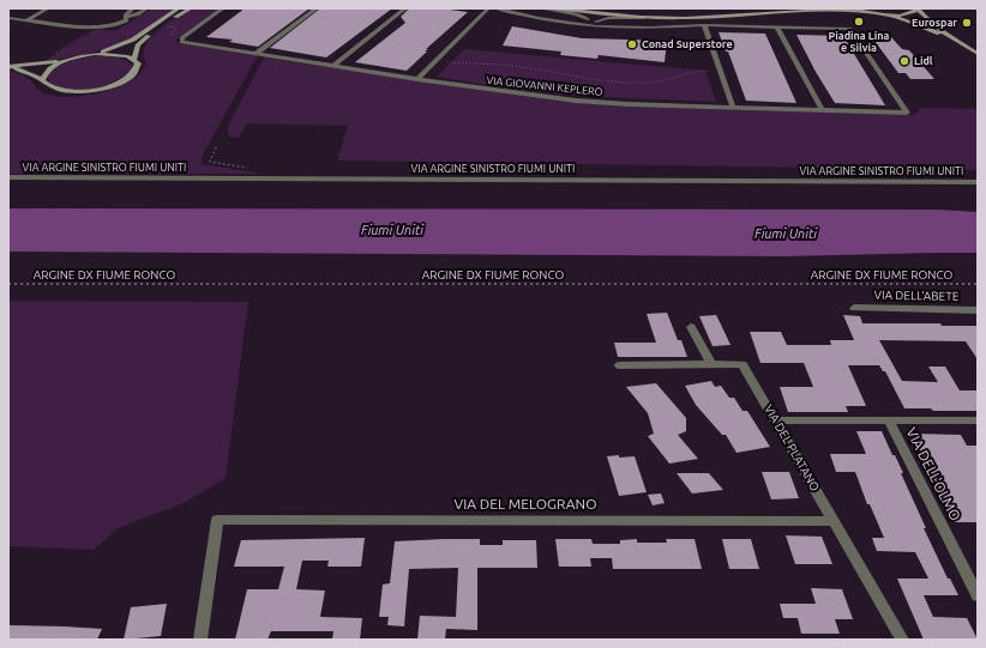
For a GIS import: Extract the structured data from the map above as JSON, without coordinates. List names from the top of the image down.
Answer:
{
  "streets": {
    "street": [
      "VIA GIOVANNI KEPLERO",
      "VIA ARGINE SINISTRO FIUMI UNITI",
      "VIA DELL'ABETE",
      "VIA DEL PLATANO",
      "VIA DELL'OLMO",
      "VIA DEL MELOGRANO"
    ],
    "path": ["ARGINE DX FIUME RONCO"]
  },
  "crossings": [
    ["VIA DEL PLATANO", "VIA DEL MELOGRANO"]
  ],
  "water": ["Fiumi Uniti"],
  "places": [
    "Piadina Lina e Silvia",
    "Eurospar",
    "Conad Superstore",
    "Lidl"
  ]
}
